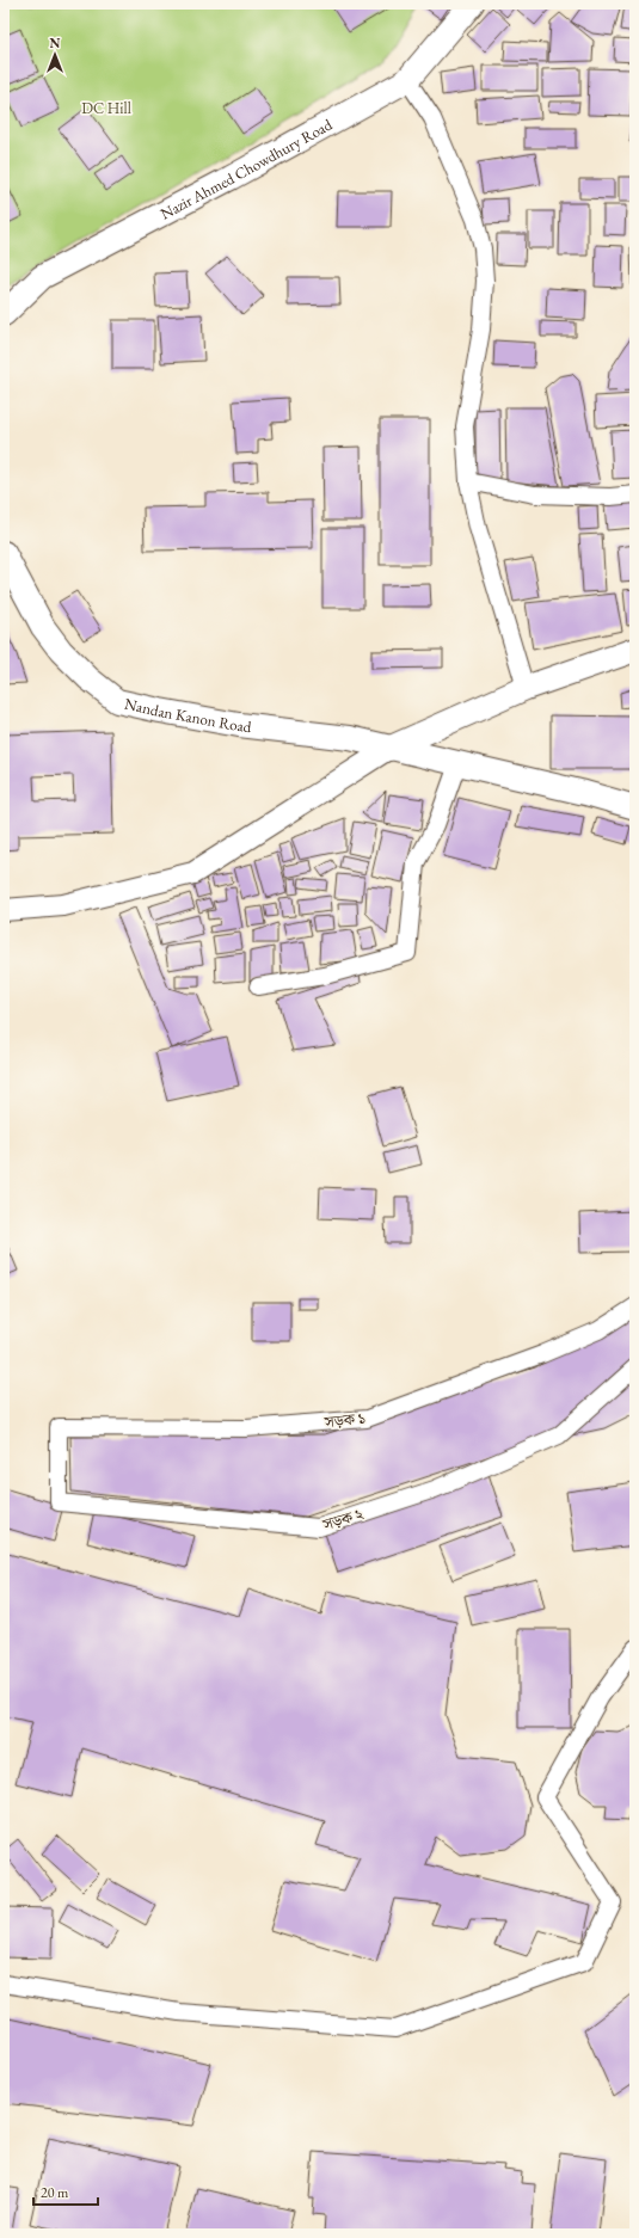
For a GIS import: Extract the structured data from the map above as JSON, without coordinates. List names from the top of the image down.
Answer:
{
  "streets": {
    "main road": ["Nazir Ahmed Chowdhury Road", "Nandan Kanon Road"],
    "street": ["সড়ক ১", "সড়ক ২"]
  },
  "crossings": [
    ["সড়ক ১", "সড়ক ২"]
  ],
  "parks": ["DC Hill"],
  "scale_bar": "20 m",
  "north": "top"
}
